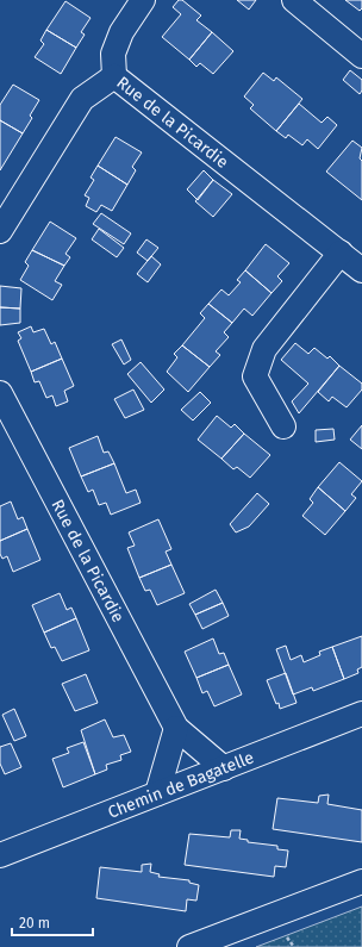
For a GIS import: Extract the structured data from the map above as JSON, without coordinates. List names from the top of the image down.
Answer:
{
  "streets": {
    "street": ["Rue de la Picardie", "Chemin de Bagatelle"]
  },
  "crossings": [
    ["Rue de la Picardie", "Chemin de Bagatelle"]
  ],
  "scale_bar": "20 m"
}
